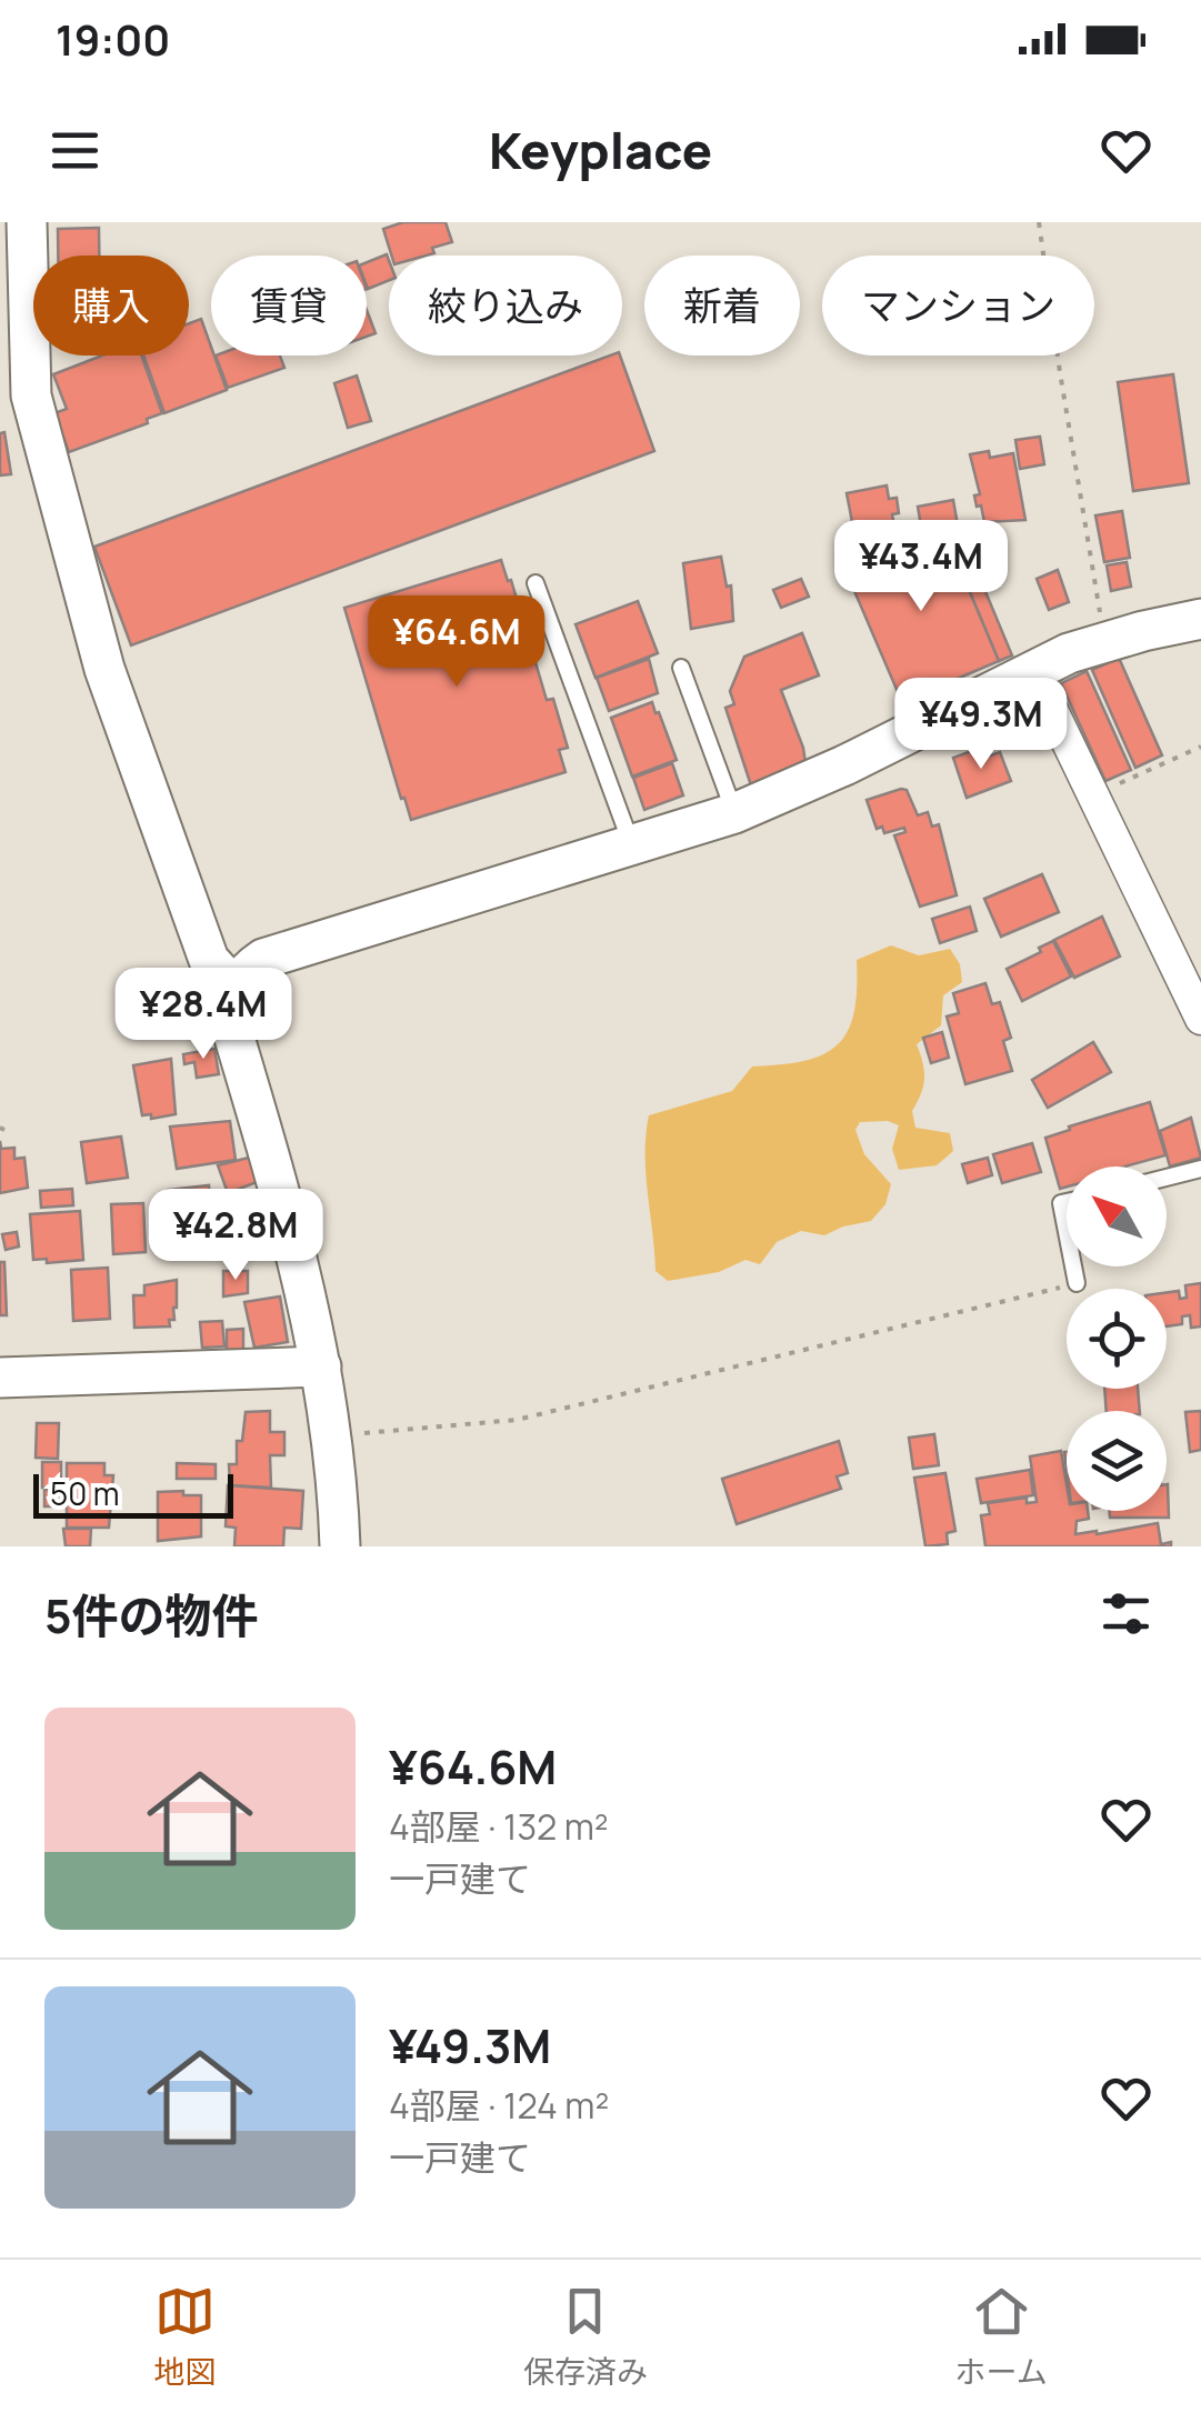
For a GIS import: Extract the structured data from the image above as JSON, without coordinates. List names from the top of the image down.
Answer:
{
  "scale_bar": "50 m",
  "north": "top left",
  "page": {
    "status": "19:00",
    "header": "Keyplace",
    "chip": [
      "購入",
      "賃貸",
      "絞り込み",
      "新着",
      "マンション"
    ],
    "price": [
      "¥43.4M",
      "¥64.6M",
      "¥49.3M",
      "¥28.4M",
      "¥42.8M"
    ],
    "scale": "50 m",
    "heading": "5件の物件",
    "list": [
      {
        "name": "¥64.6M",
        "note": "4部屋 · 132 m² · 一戸建て"
      },
      {
        "name": "¥49.3M",
        "note": "4部屋 · 124 m² · 一戸建て"
      }
    ],
    "tabs": ["地図", "保存済み", "ホーム"]
  }
}
